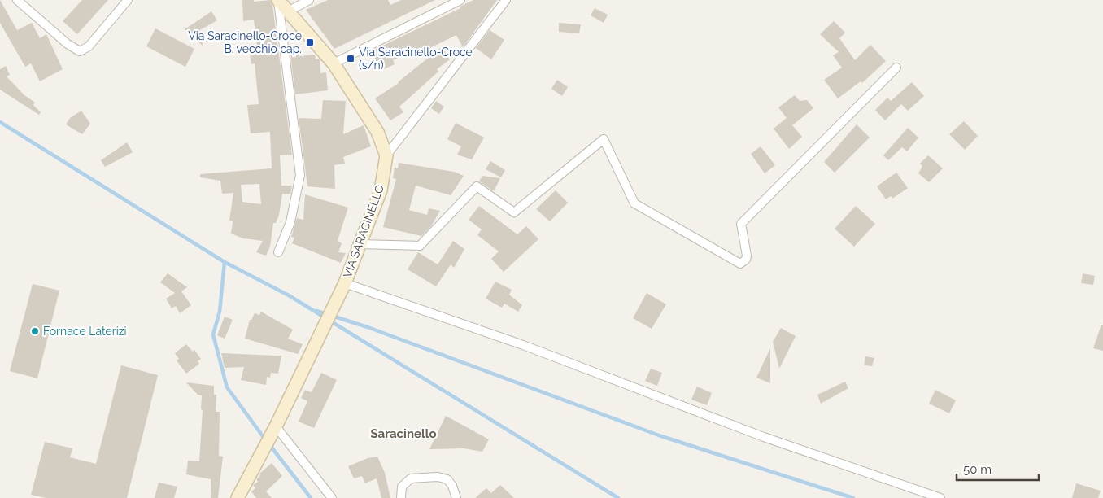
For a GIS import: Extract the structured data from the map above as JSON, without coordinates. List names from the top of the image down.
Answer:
{
  "streets": {
    "street": ["VIA SARACINELLO"]
  },
  "districts": ["Saracinello"],
  "places": {
    "transit": ["Via Saracinello-Croce B. vecchio cap.", "Via Saracinello-Croce (s/n)"],
    "other": ["Fornace Laterizi"]
  },
  "scale_bar": "50 m"
}
